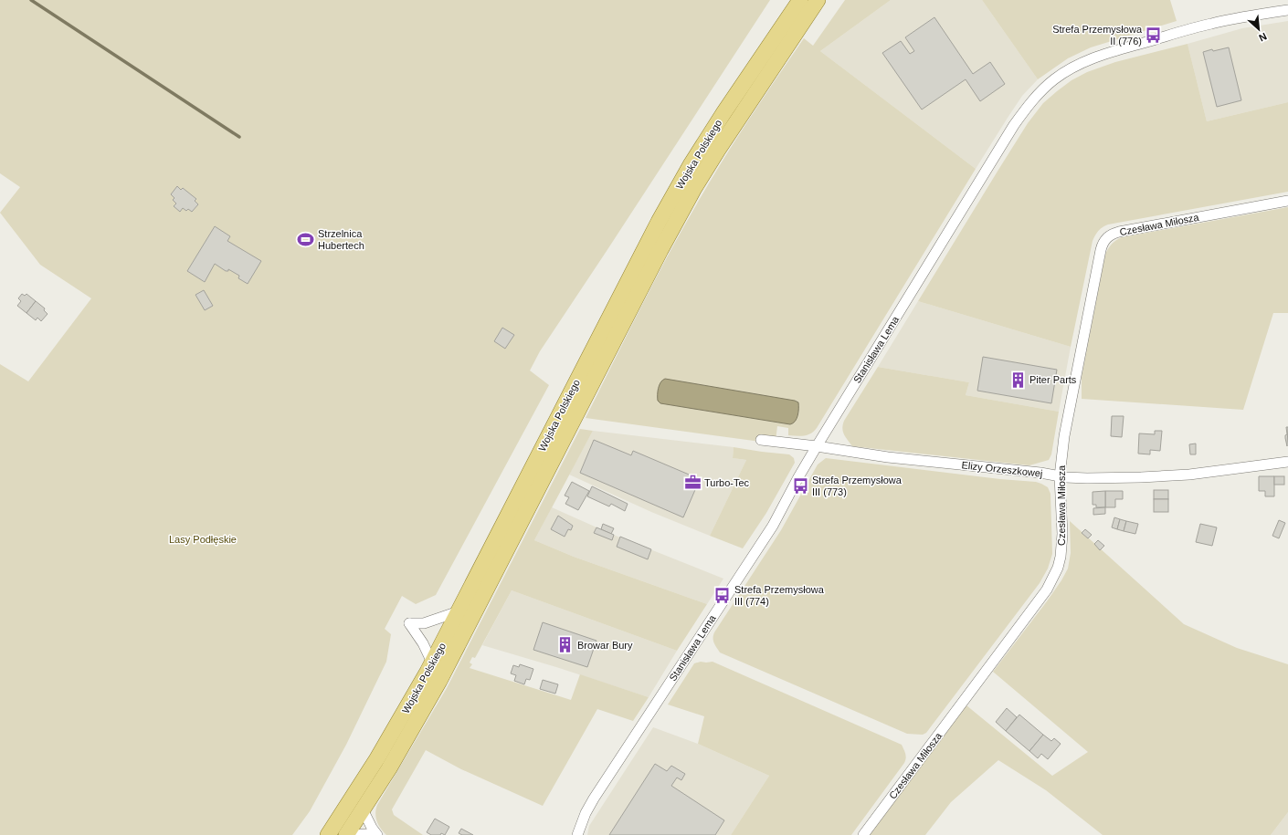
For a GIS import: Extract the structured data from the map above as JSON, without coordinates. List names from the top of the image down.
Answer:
{
  "streets": {
    "main road": ["Wojska Polskiego"],
    "street": ["Czesława Miłosza", "Stanisława Lema", "Elizy Orzeszkowej"]
  },
  "crossings": [
    ["Czesława Miłosza", "Elizy Orzeszkowej"],
    ["Stanisława Lema", "Elizy Orzeszkowej"]
  ],
  "parks": ["Lasy Podłęskie"],
  "places": {
    "bus stop": ["Strefa Przemysłowa II (776)", "Strefa Przemysłowa III (773)", "Strefa Przemysłowa III (774)"],
    "sports": ["Strzelnica Hubertech"],
    "building": ["Piter Parts", "Browar Bury"],
    "office": ["Turbo-Tec"]
  },
  "north": "bottom right"
}
